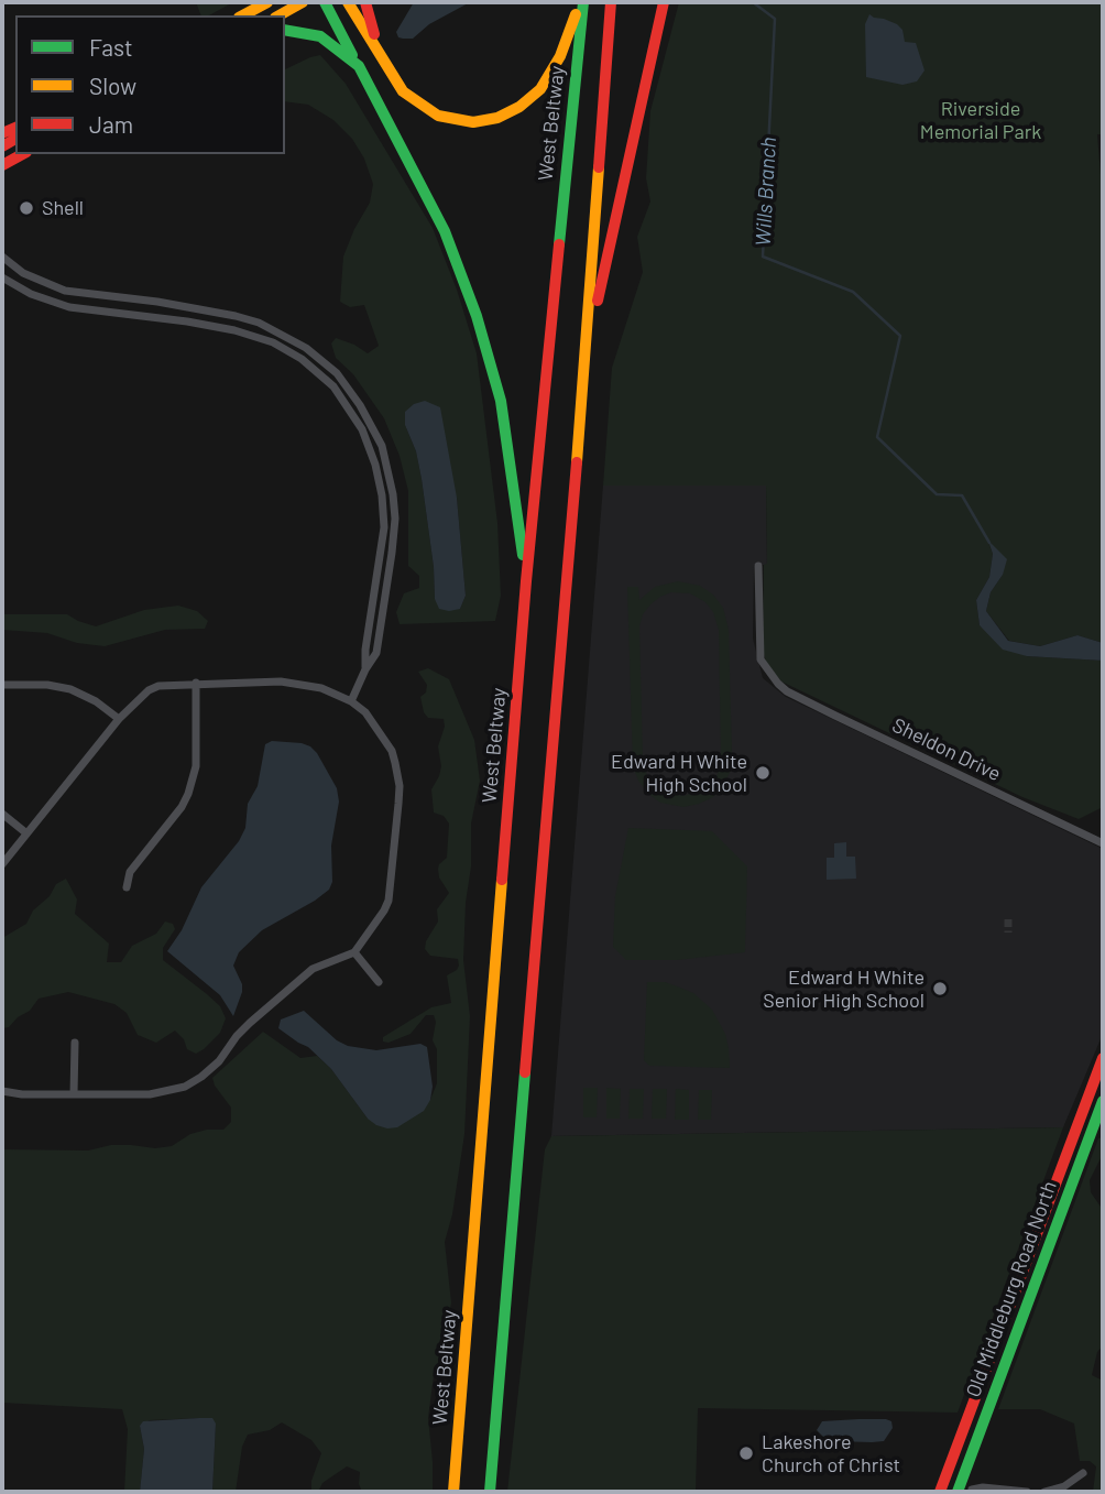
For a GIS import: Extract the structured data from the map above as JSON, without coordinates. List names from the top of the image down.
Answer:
{
  "streets": {
    "main road": ["West Beltway", "Old Middleburg Road North"],
    "street": ["Sheldon Drive"]
  },
  "water": ["Wills Branch"],
  "parks": ["Riverside Memorial Park"],
  "places": [
    "Shell",
    "Edward H White High School",
    "Edward H White Senior High School",
    "Lakeshore Church of Christ"
  ],
  "legend": ["Fast", "Slow", "Jam"]
}
